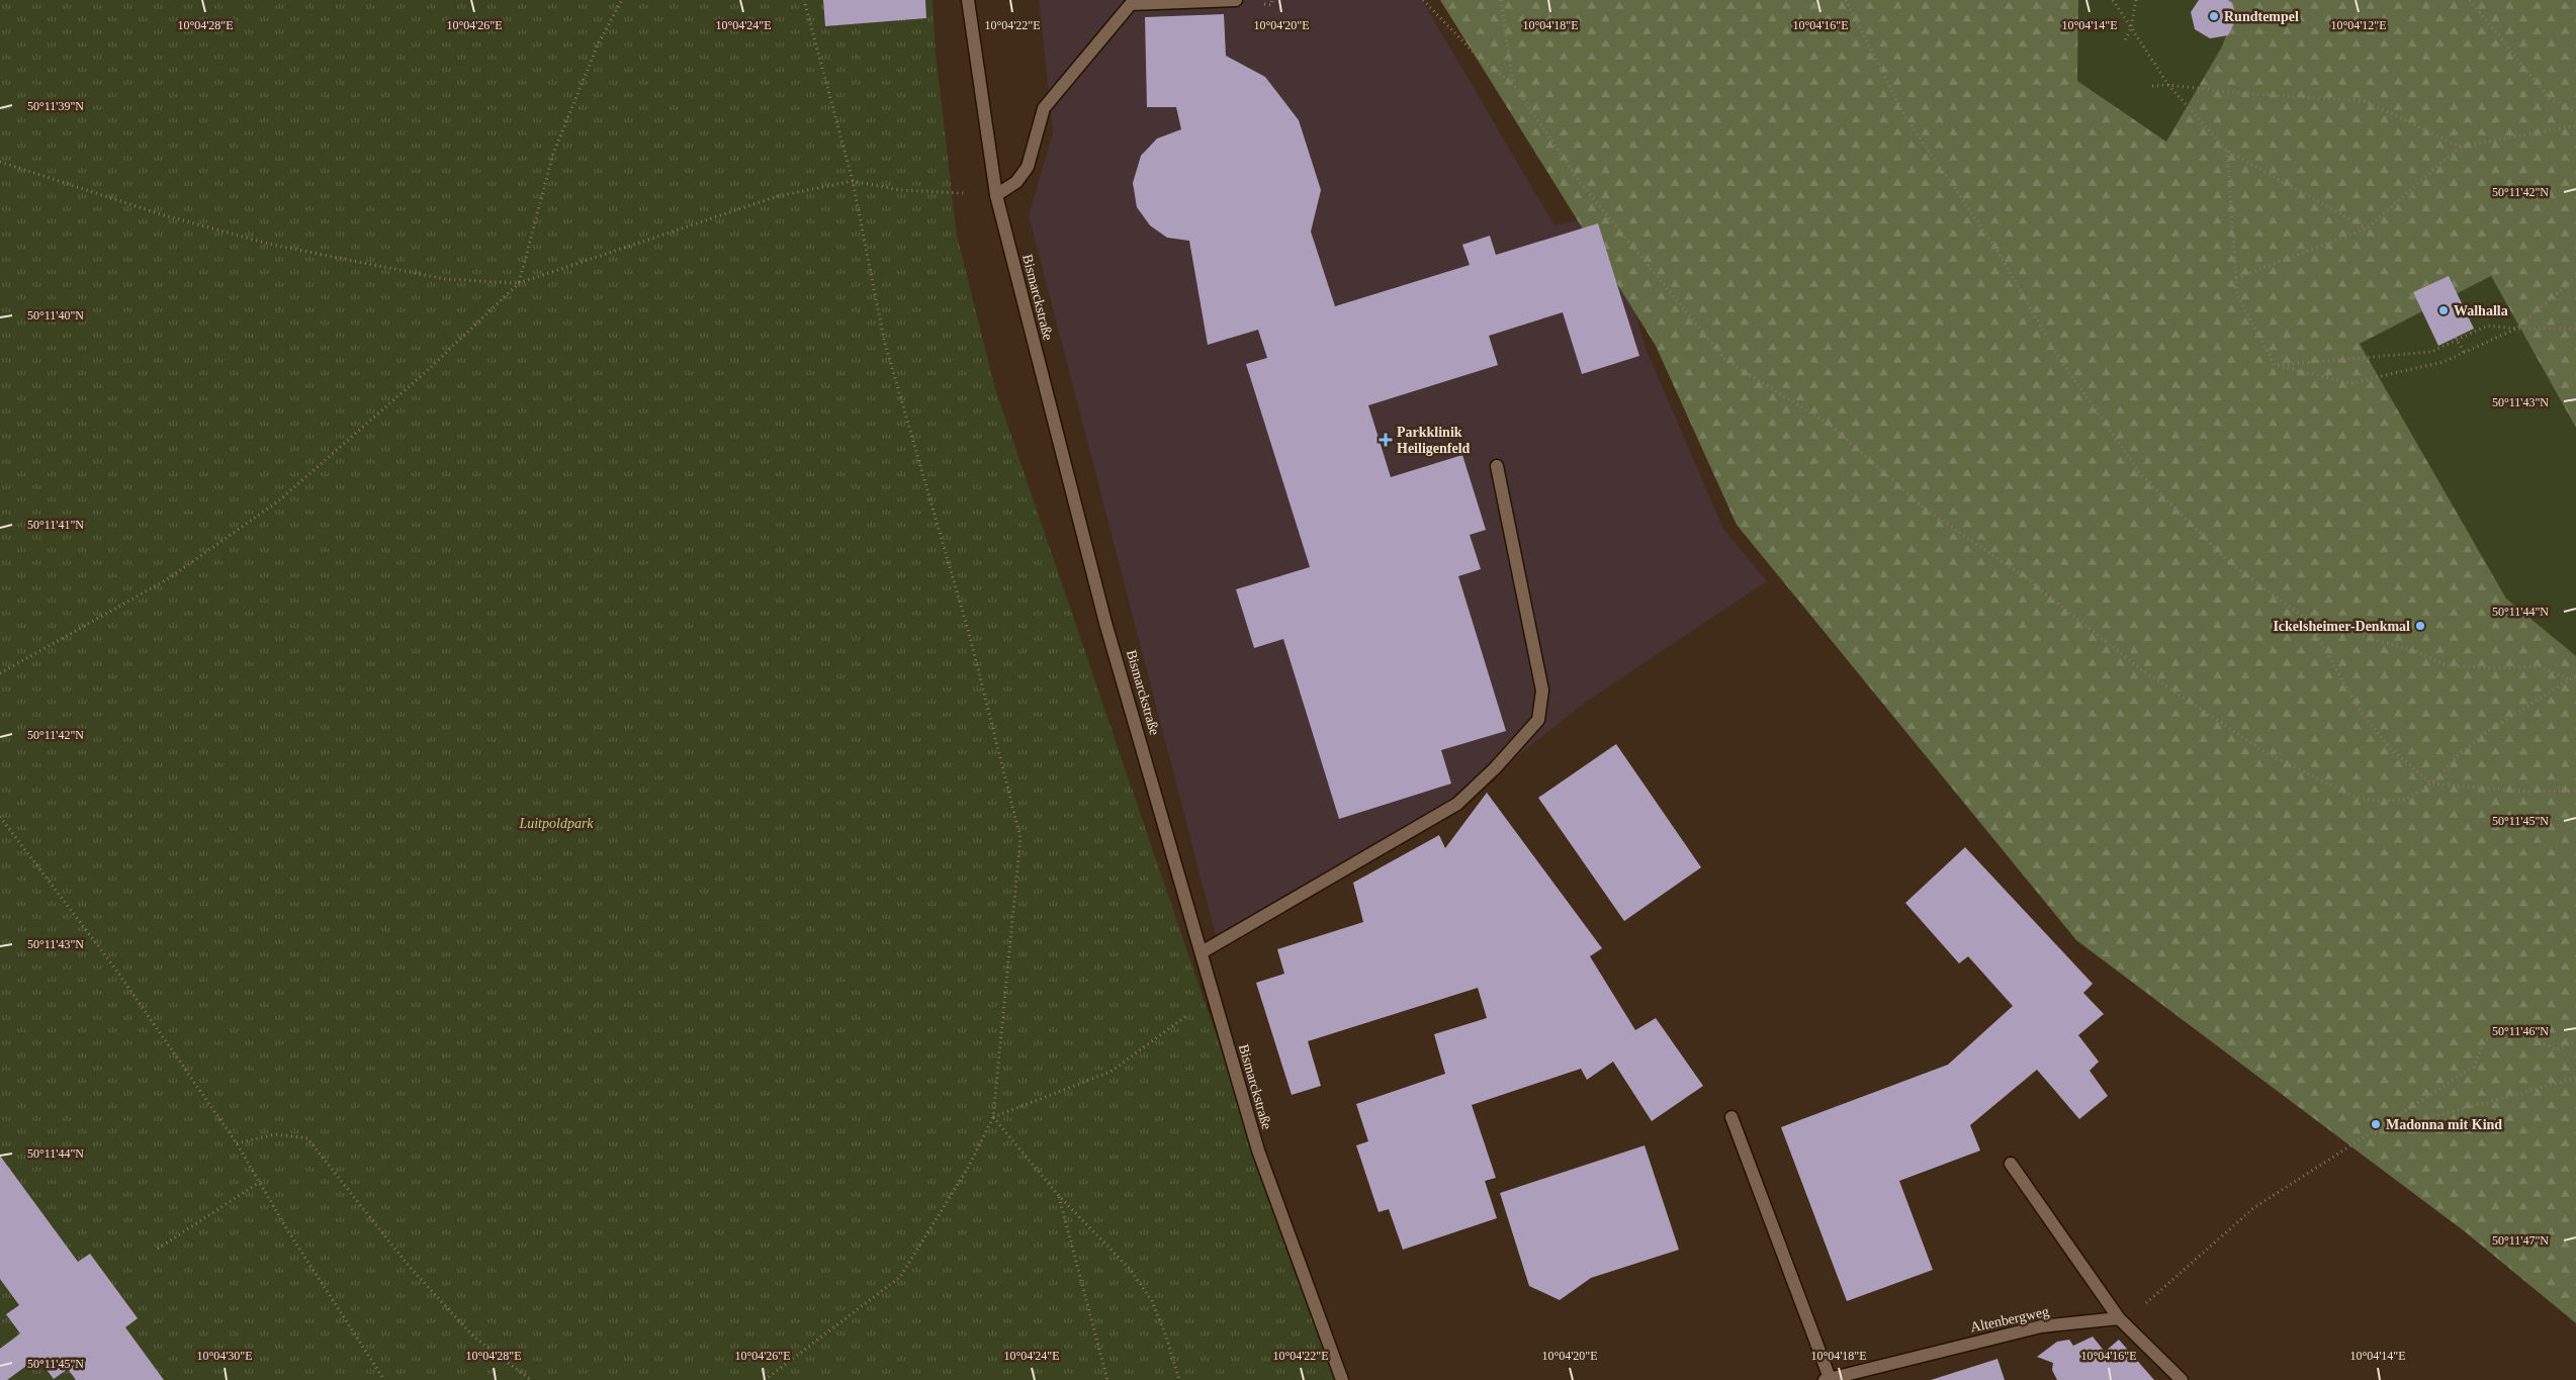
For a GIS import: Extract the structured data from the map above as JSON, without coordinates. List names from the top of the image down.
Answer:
{
  "streets": {
    "street": ["Bismarckstraße", "Altenbergweg"]
  },
  "parks": ["Luitpoldpark"],
  "places": {
    "other": [
      "Rundtempel",
      "Walhalla",
      "Ickelsheimer-Denkmal",
      "Madonna mit Kind"
    ],
    "health": ["Parkklinik Heiligenfeld"]
  },
  "coordinates": [
    "10°04'28\"E",
    "10°04'26\"E",
    "10°04'24\"E",
    "10°04'22\"E",
    "10°04'20\"E",
    "10°04'18\"E",
    "10°04'16\"E",
    "10°04'14\"E",
    "10°04'12\"E",
    "50°11'39\"N",
    "50°11'42\"N",
    "50°11'40\"N",
    "50°11'43\"N",
    "50°11'41\"N",
    "50°11'44\"N",
    "50°11'45\"N",
    "50°11'46\"N",
    "50°11'47\"N",
    "10°04'30\"E"
  ]
}
